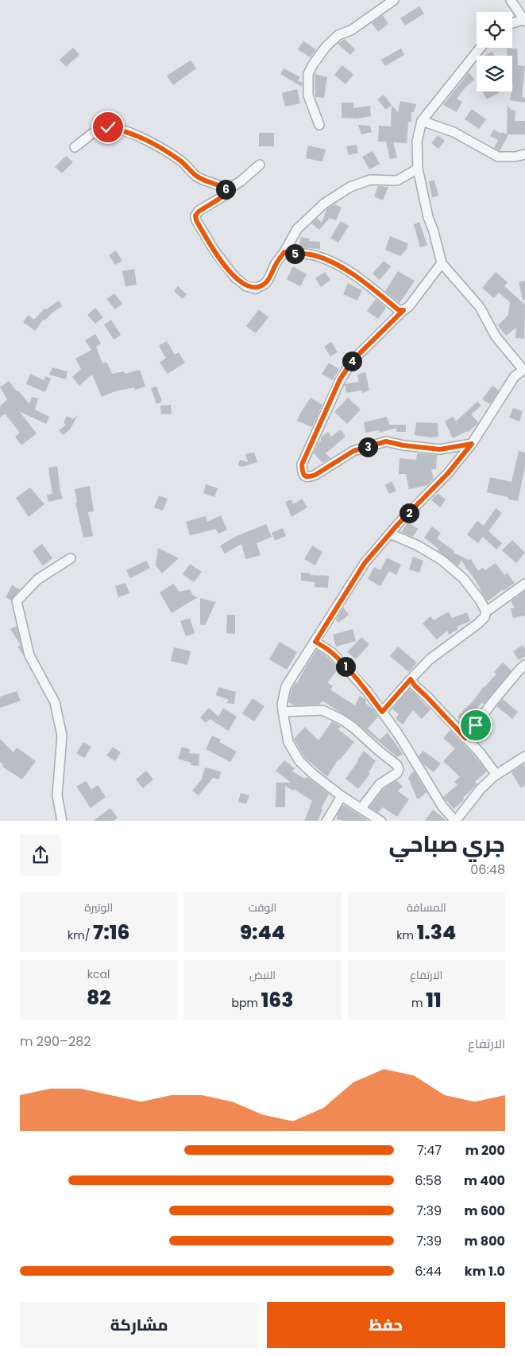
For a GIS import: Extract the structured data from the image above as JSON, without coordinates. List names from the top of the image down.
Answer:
{
  "page": {
    "pins": [
      "6",
      "5",
      "4",
      "3",
      "2",
      "1"
    ],
    "heading": ["جري صباحي", "06:48"],
    "stats": [
      ["المسافة", "1.34 km"],
      ["الوقت", "9:44"],
      ["الوتيرة", "7:16 /km"],
      ["الارتفاع", "11 m"],
      ["النبض", "163 bpm"],
      ["kcal", "82"]
    ],
    "chart": ["الارتفاع", "282–290 m"],
    "list": [
      {
        "name": "200 m",
        "note": "7:47"
      },
      {
        "name": "400 m",
        "note": "6:58"
      },
      {
        "name": "600 m",
        "note": "7:39"
      },
      {
        "name": "800 m",
        "note": "7:39"
      },
      {
        "name": "1.0 km",
        "note": "6:44"
      }
    ],
    "buttons": ["حفظ", "مشاركة"]
  }
}
